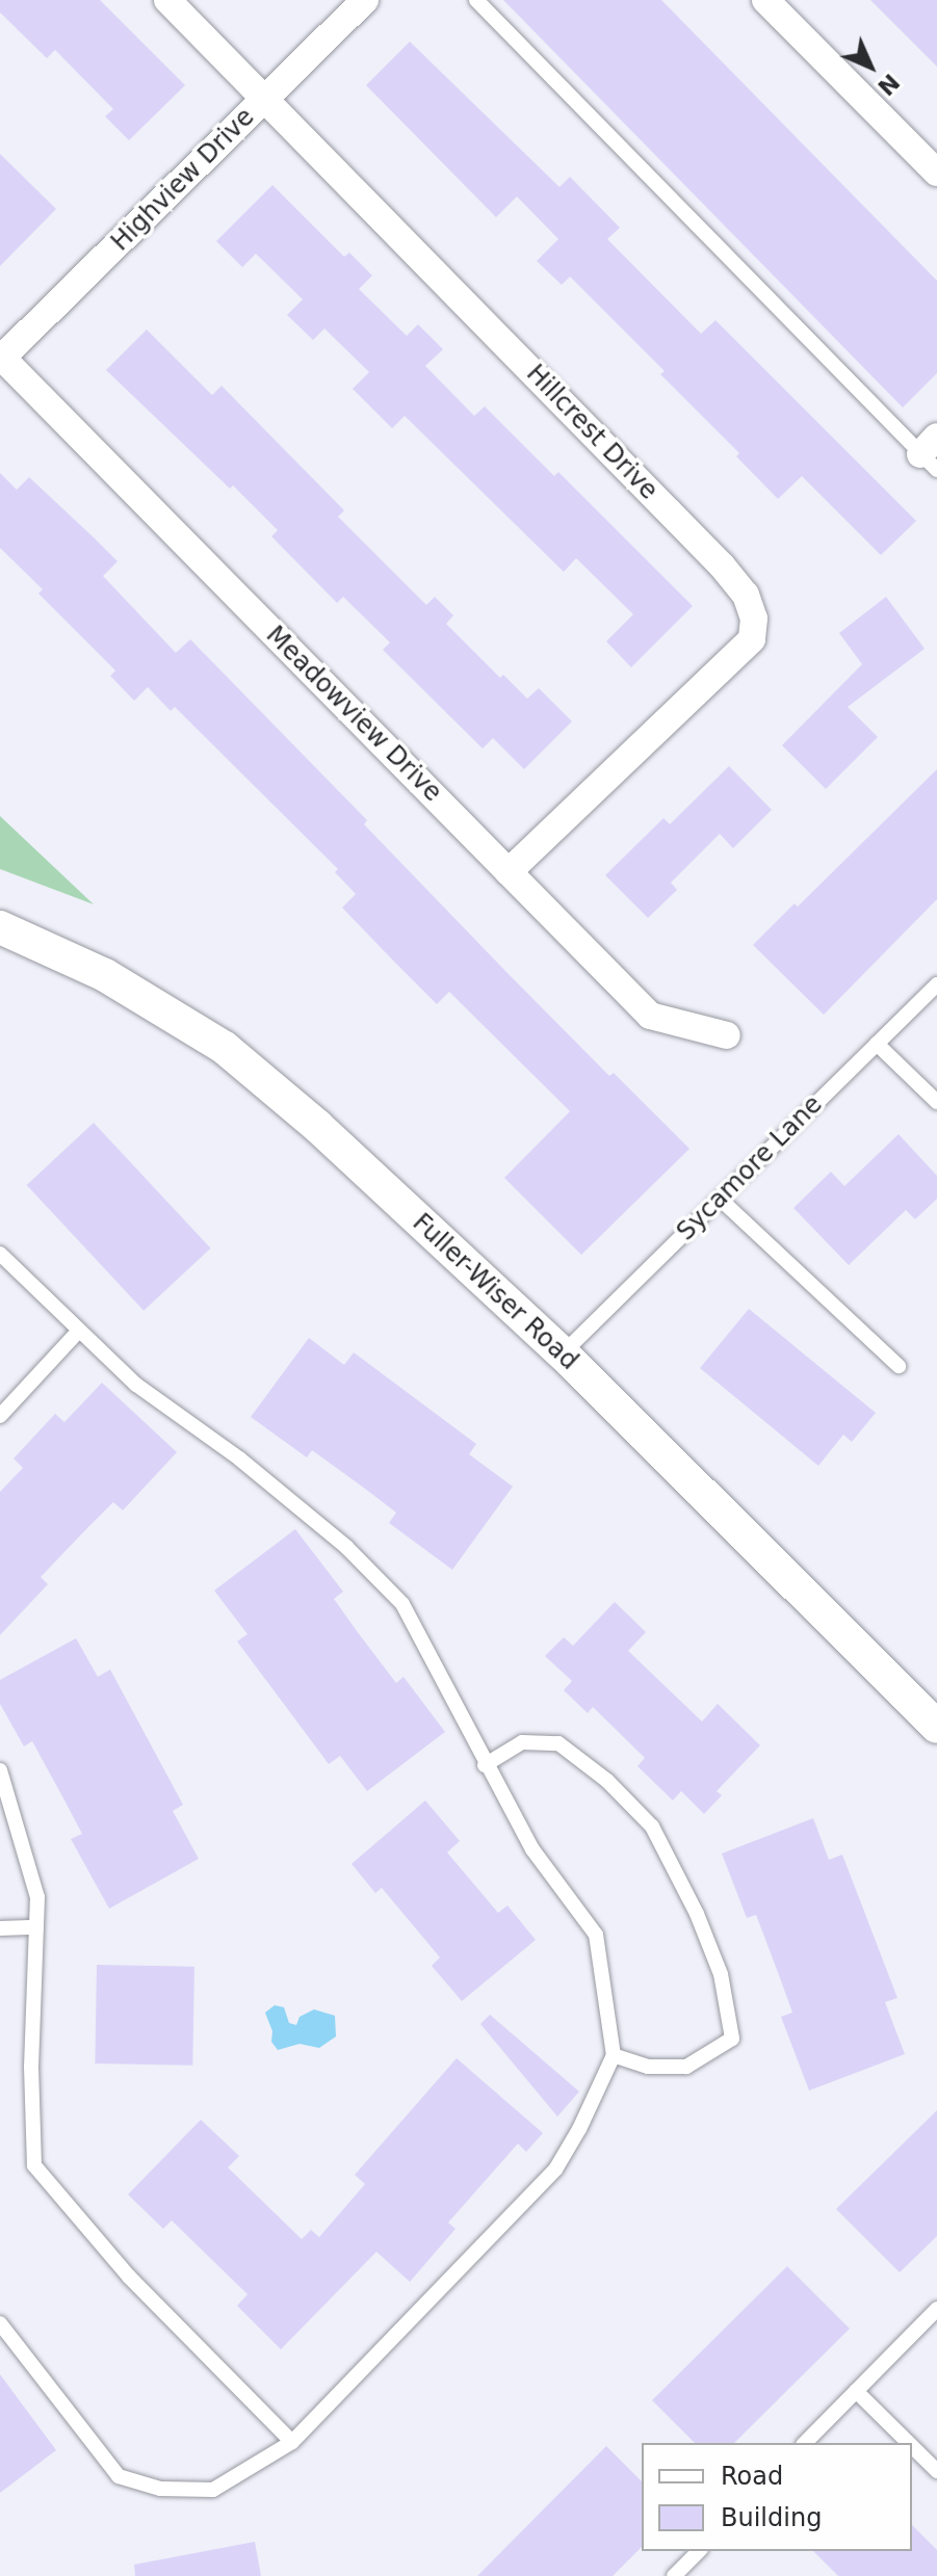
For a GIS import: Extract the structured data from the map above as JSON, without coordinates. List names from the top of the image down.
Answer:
{
  "streets": {
    "street": [
      "Highview Drive",
      "Hillcrest Drive",
      "Meadowview Drive",
      "Fuller-Wiser Road"
    ],
    "lane": ["Sycamore Lane"]
  },
  "crossings": [
    ["Highview Drive", "Hillcrest Drive"],
    ["Highview Drive", "Meadowview Drive"],
    ["Hillcrest Drive", "Meadowview Drive"],
    ["Sycamore Lane", "Fuller-Wiser Road"]
  ],
  "legend": ["Road", "Building"],
  "north": "bottom right"
}
